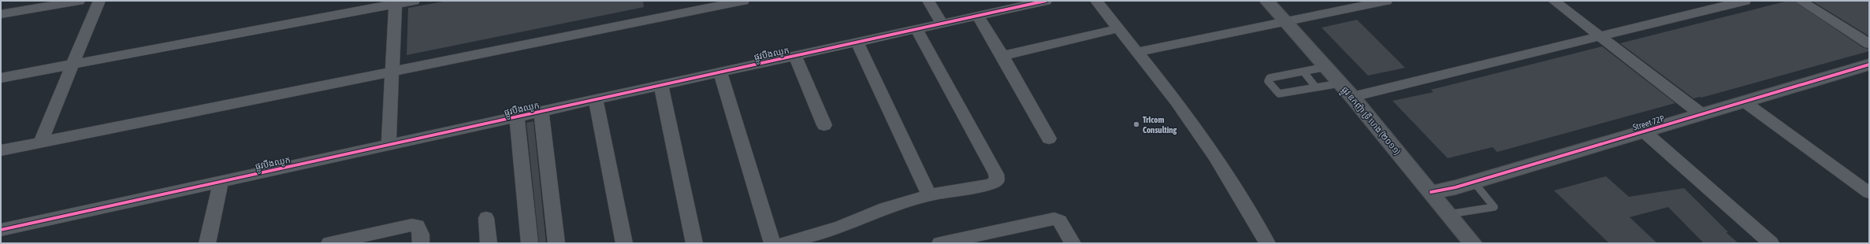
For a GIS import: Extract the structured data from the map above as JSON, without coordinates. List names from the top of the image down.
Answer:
{
  "streets": {
    "main road": ["ផ្លូវ ឧកញ៉ា ទ្រី ហេង (២០១១)"],
    "street": ["ផ្លូវបឹងឈូក", "Street 72P"]
  },
  "crossings": [
    ["ផ្លូវ ឧកញ៉ា ទ្រី ហេង (២០១១)", "Street 72P"]
  ],
  "places": ["TrIcom Consulting"]
}
